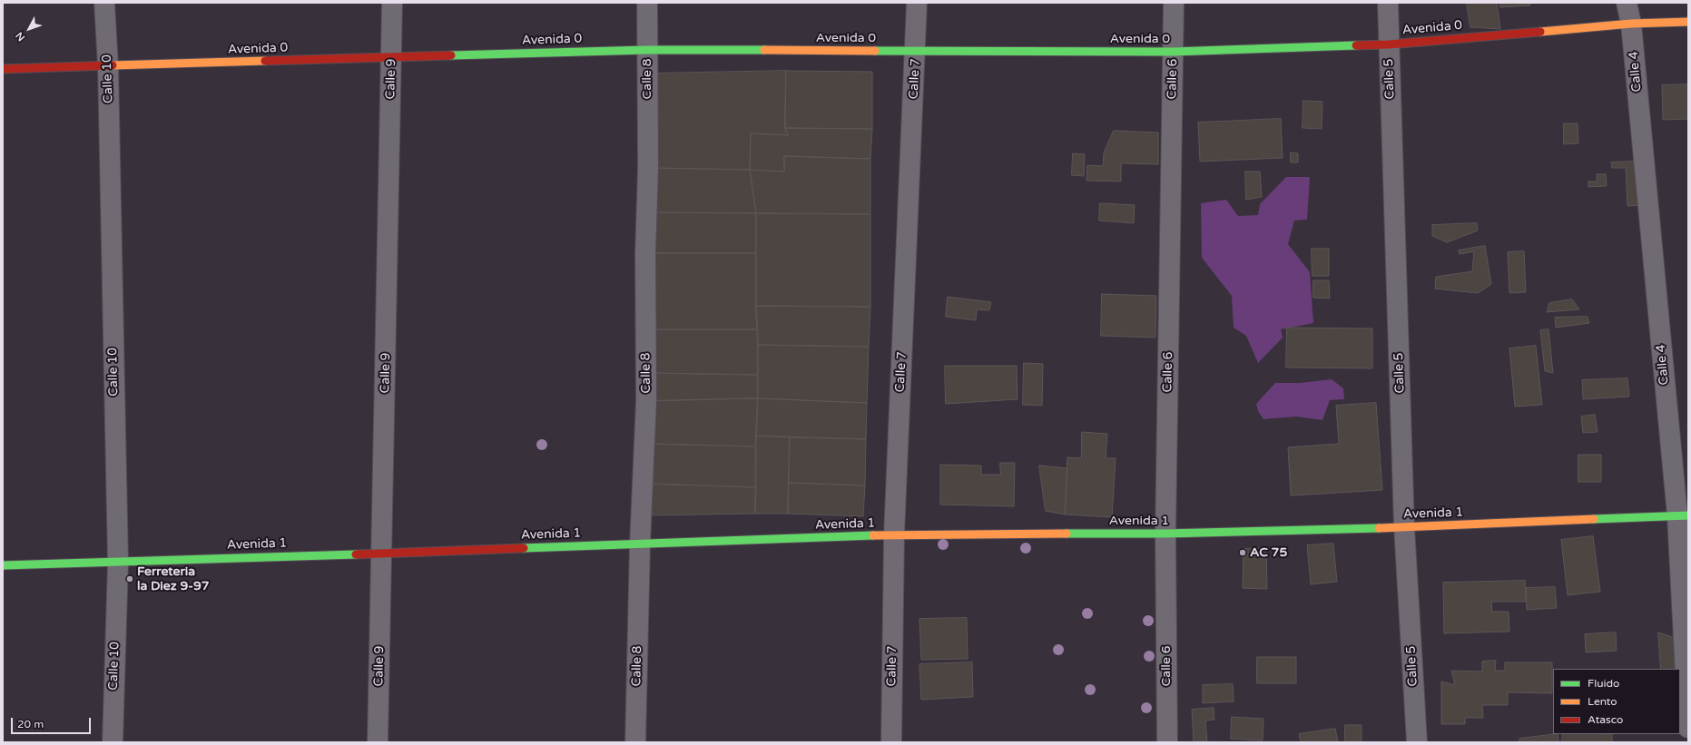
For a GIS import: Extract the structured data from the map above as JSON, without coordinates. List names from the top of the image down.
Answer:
{
  "streets": {
    "street": [
      "Avenida 0",
      "Calle 4",
      "Calle 10",
      "Calle 9",
      "Calle 8",
      "Calle 7",
      "Calle 6",
      "Calle 5",
      "Avenida 1"
    ]
  },
  "crossings": [
    ["Avenida 0", "Calle 4"],
    ["Avenida 0", "Calle 10"],
    ["Avenida 0", "Calle 9"],
    ["Avenida 0", "Calle 8"],
    ["Avenida 0", "Calle 7"],
    ["Avenida 0", "Calle 6"],
    ["Avenida 0", "Calle 5"],
    ["Calle 4", "Avenida 1"],
    ["Calle 10", "Avenida 1"],
    ["Calle 9", "Avenida 1"],
    ["Calle 8", "Avenida 1"],
    ["Calle 7", "Avenida 1"],
    ["Calle 6", "Avenida 1"],
    ["Calle 5", "Avenida 1"]
  ],
  "places": ["AC 75", "Ferreteria la Diez 9-97"],
  "legend": ["Fluido", "Lento", "Atasco"],
  "scale_bar": "20 m",
  "north": "bottom left"
}
